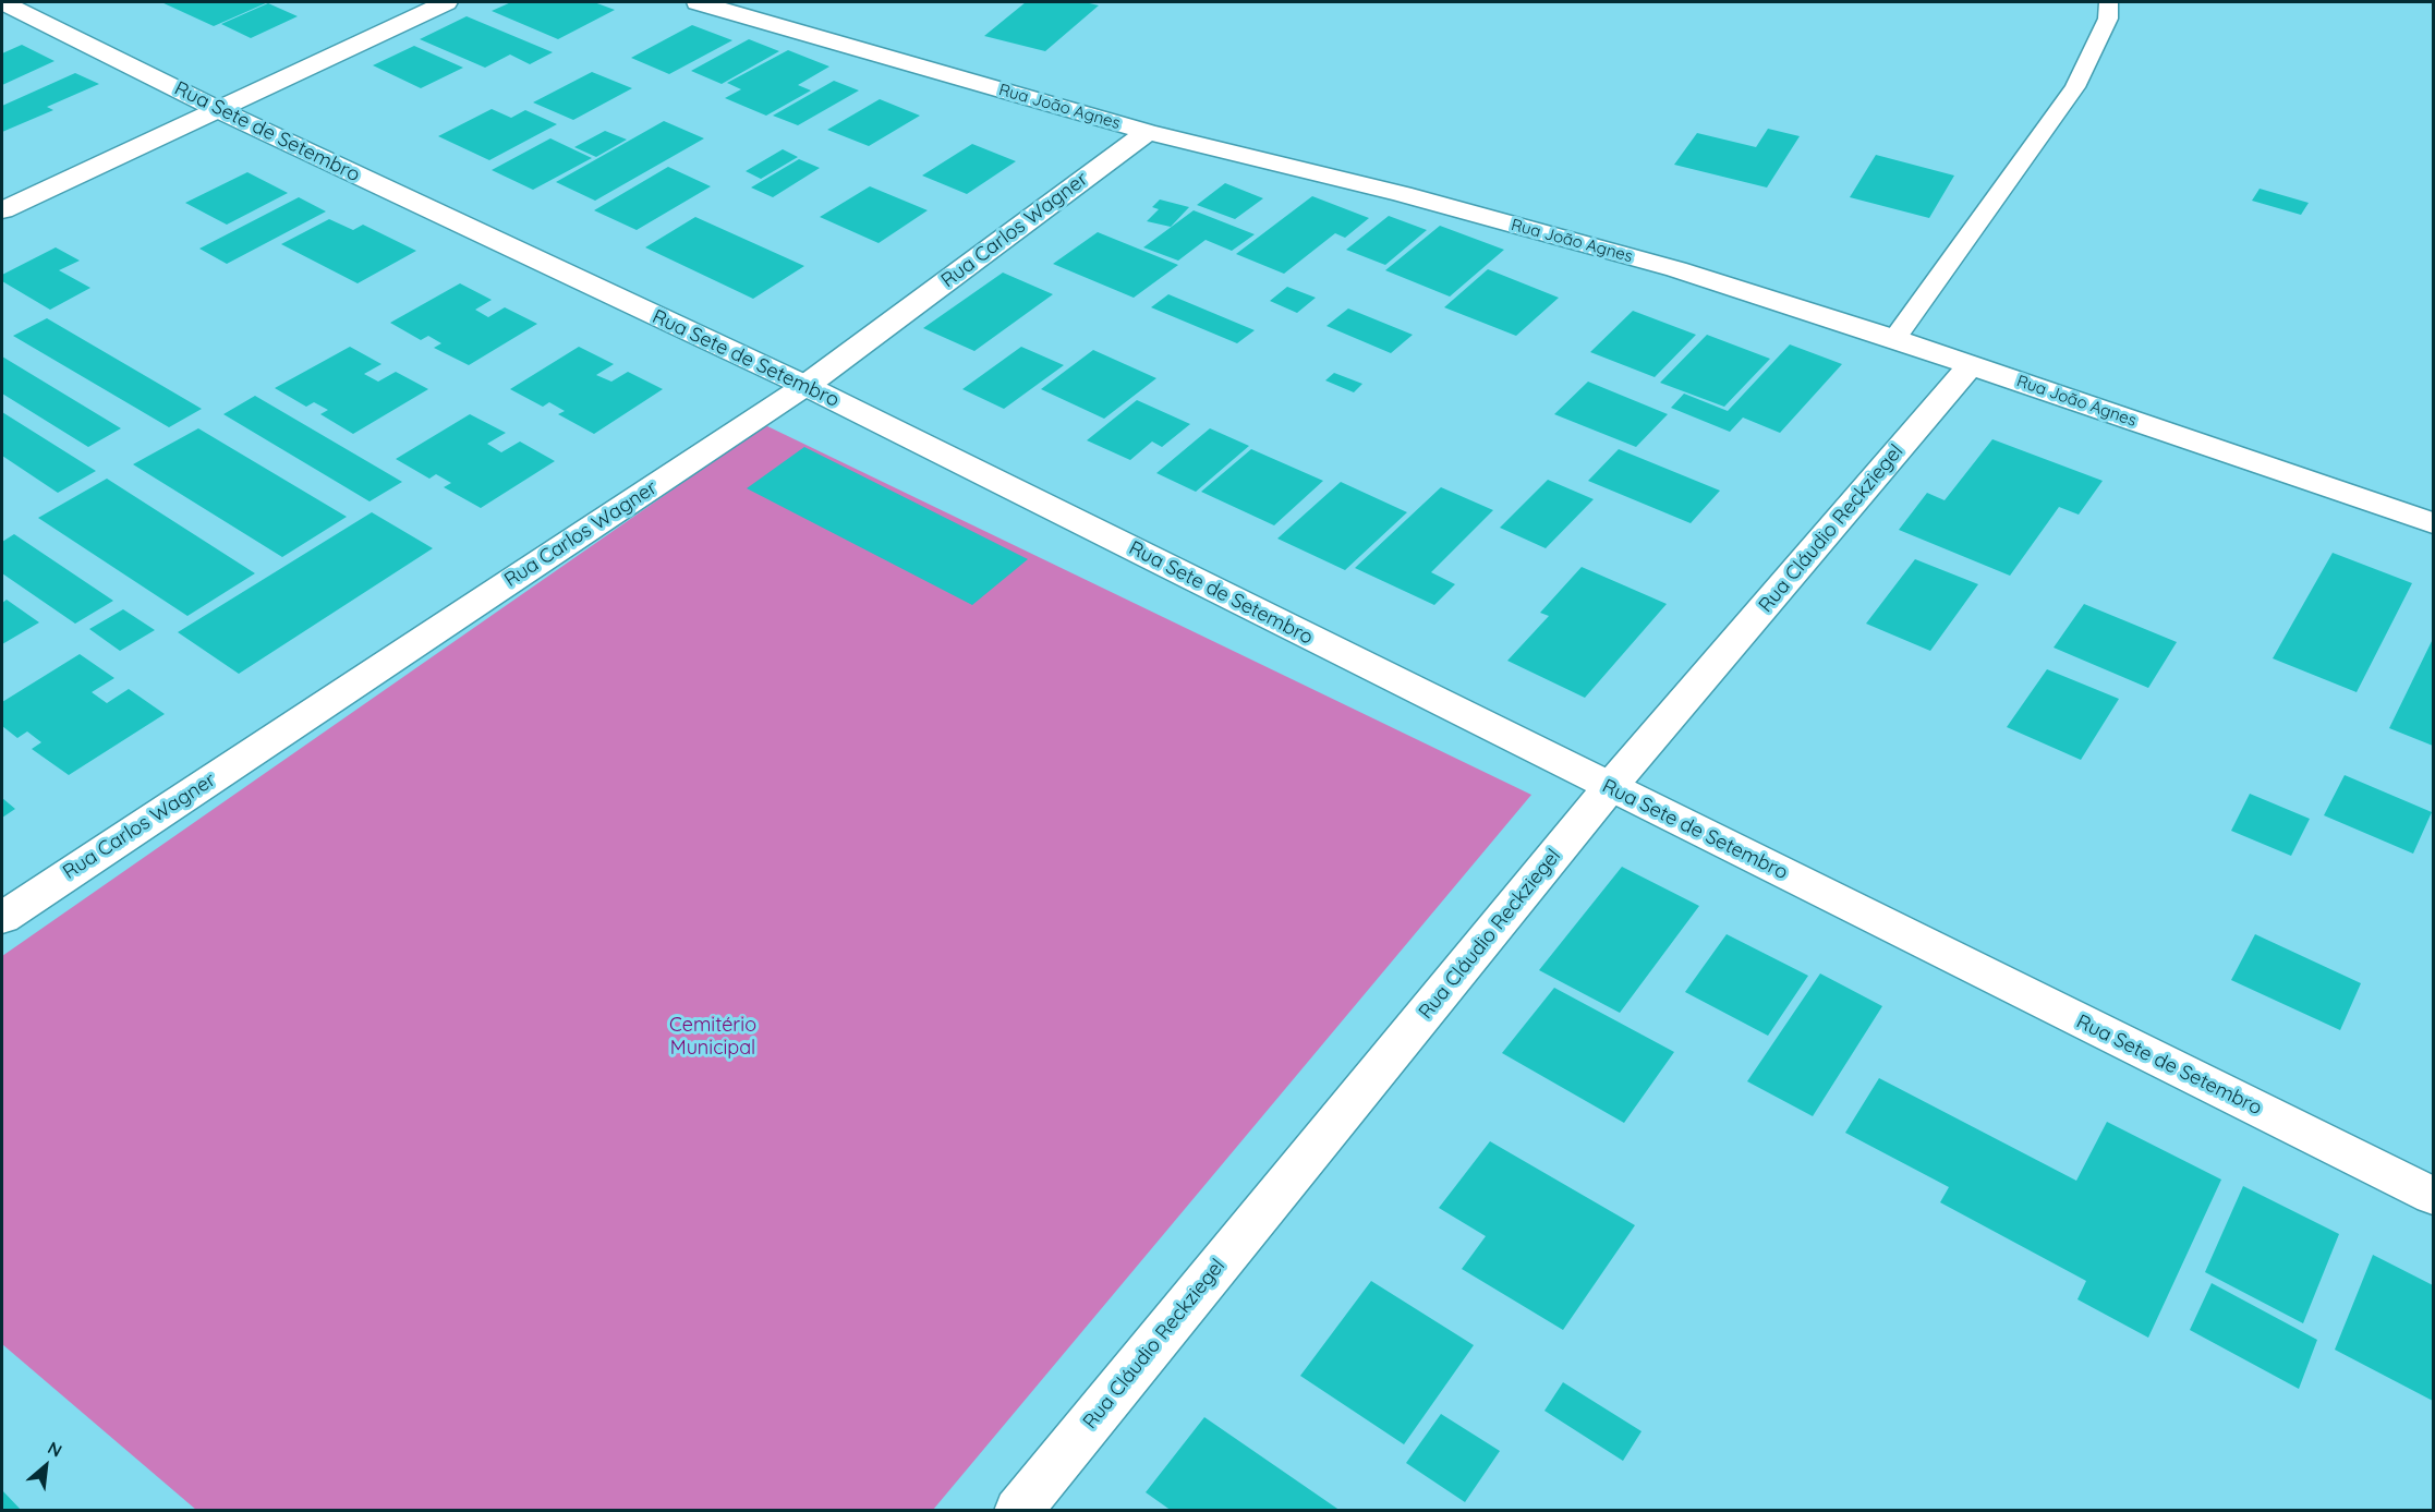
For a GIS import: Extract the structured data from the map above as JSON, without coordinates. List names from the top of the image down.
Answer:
{
  "streets": {
    "street": [
      "Rua João Agnes",
      "Rua Sete de Setembro",
      "Rua Carlos Wagner",
      "Rua Cláudio Reckziegel"
    ]
  },
  "crossings": [
    ["Rua João Agnes", "Rua Carlos Wagner"],
    ["Rua João Agnes", "Rua Cláudio Reckziegel"],
    ["Rua Sete de Setembro", "Rua Carlos Wagner"],
    ["Rua Sete de Setembro", "Rua Cláudio Reckziegel"]
  ],
  "parks": ["Cemitério Municipal"],
  "north": "top right"
}
